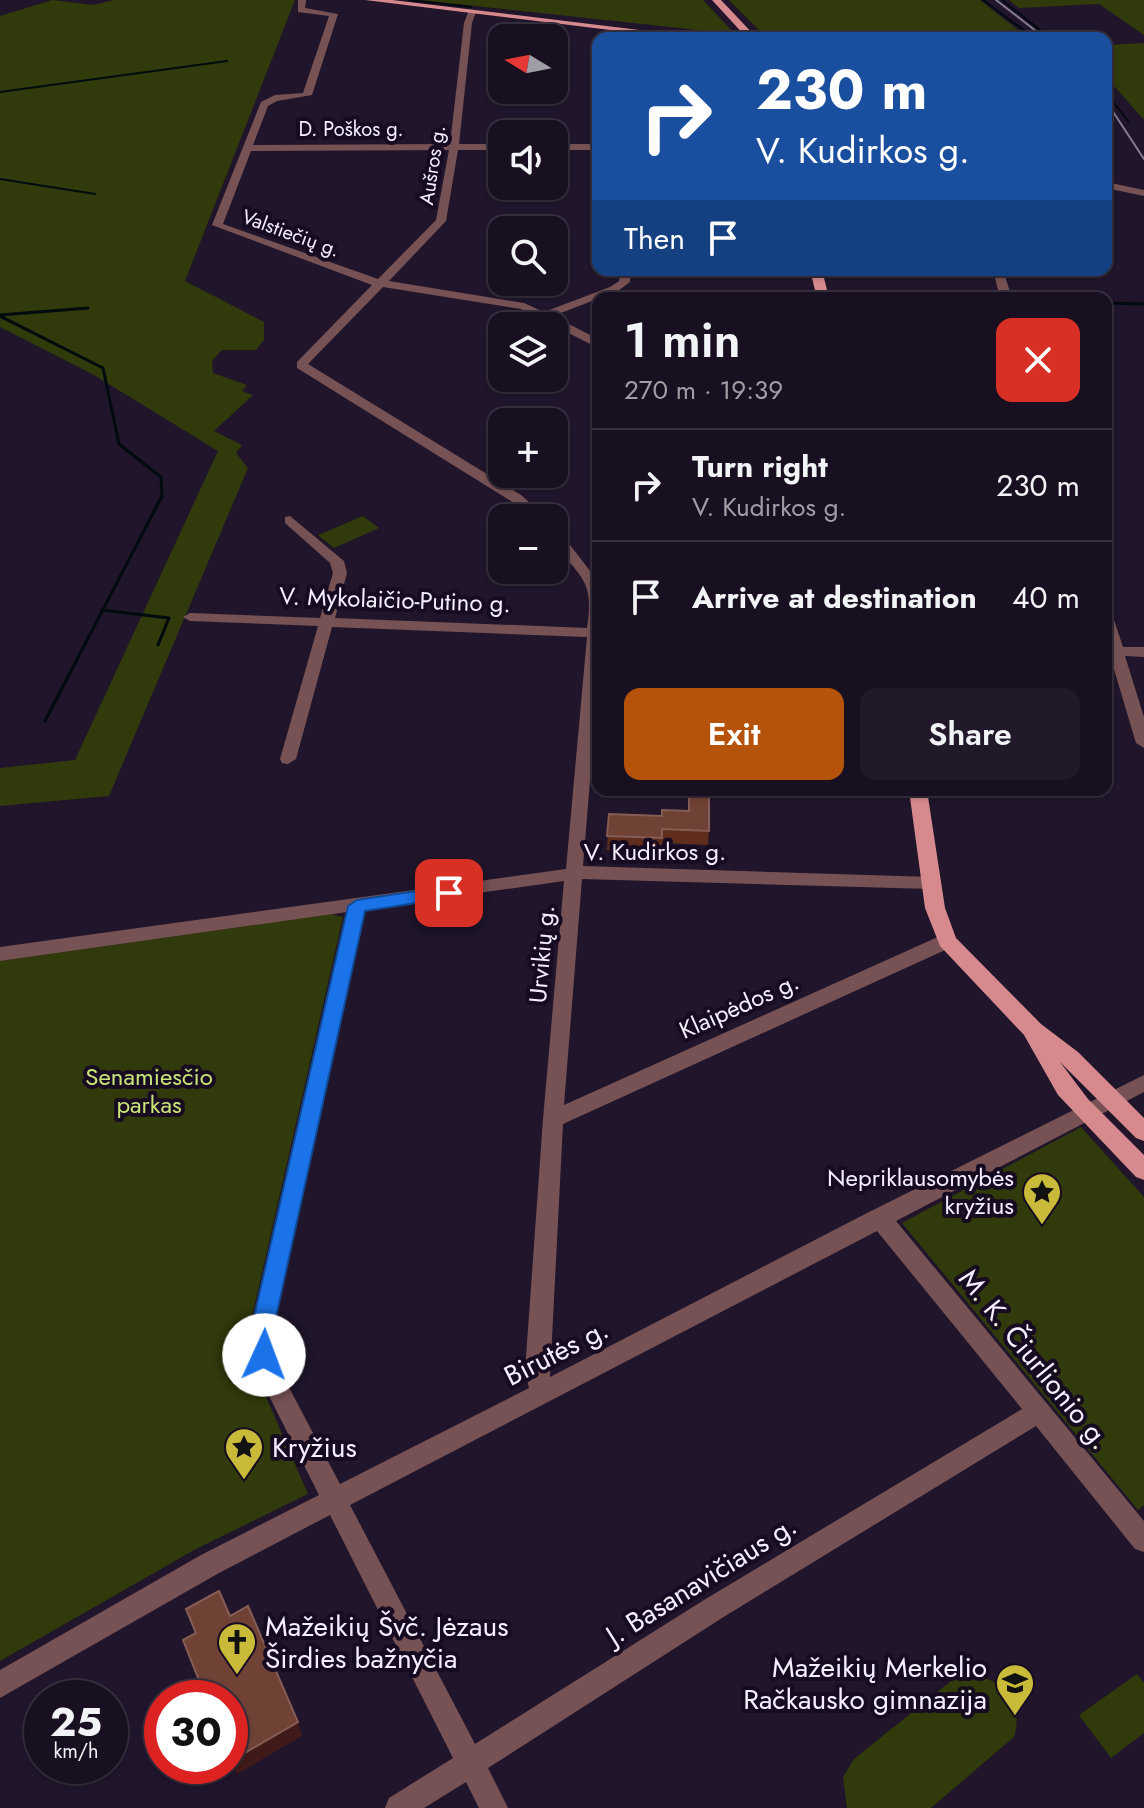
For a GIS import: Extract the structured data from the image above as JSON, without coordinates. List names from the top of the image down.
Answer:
{
  "streets": {
    "street": [
      "D. Poškos g.",
      "Aušros g.",
      "Valstiečių g.",
      "V. Mykolaičio-Putino g.",
      "V. Kudirkos g.",
      "Urvikių g.",
      "Klaipėdos g.",
      "Birutės g.",
      "M. K. Čiurlionio g.",
      "J. Basanavičiaus g."
    ]
  },
  "crossings": [
    ["D. Poškos g.", "Aušros g."],
    ["D. Poškos g.", "Valstiečių g."],
    ["Aušros g.", "Valstiečių g."],
    ["V. Kudirkos g.", "Urvikių g."],
    ["Urvikių g.", "Klaipėdos g."],
    ["Urvikių g.", "Birutės g."],
    ["Birutės g.", "M. K. Čiurlionio g."],
    ["M. K. Čiurlionio g.", "J. Basanavičiaus g."]
  ],
  "parks": ["Senamiesčio parkas"],
  "places": {
    "place": ["Nepriklausomybės kryžius", "Kryžius"],
    "church": ["Mažeikių Švč. Jėzaus Širdies bažnyčia"],
    "school or university": ["Mažeikių Merkelio Račkausko gimnazija"]
  },
  "north": "left",
  "page": {
    "map_buttons": ["+", "−"],
    "turn": ["230 m", "V. Kudirkos g."],
    "then": "Then",
    "heading": ["1 min", "270 m · 19:39"],
    "list": [
      {
        "name": "Turn right",
        "note": "V. Kudirkos g.",
        "value": "230 m"
      },
      {
        "name": "Arrive at destination",
        "value": "40 m"
      }
    ],
    "buttons": ["Exit", "Share"],
    "speed": "25 km/h",
    "limit": "30"
  }
}
